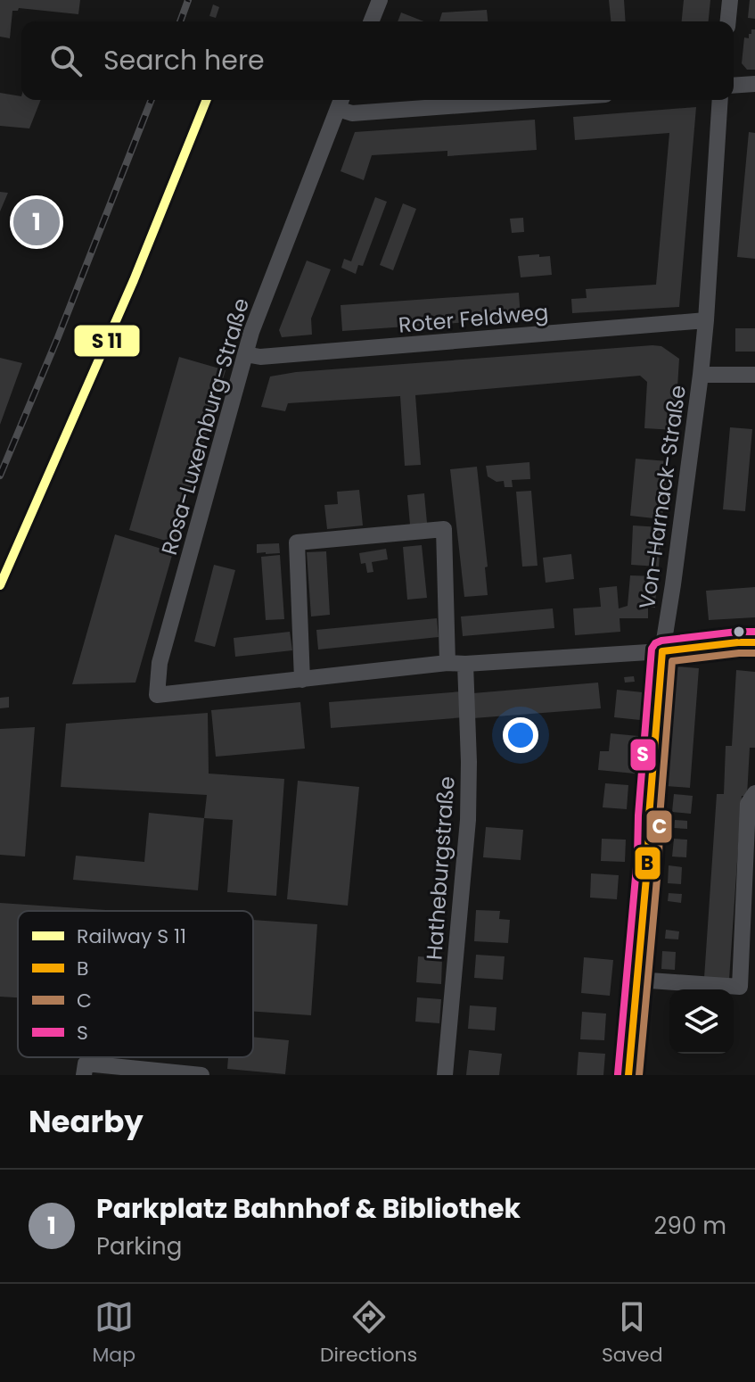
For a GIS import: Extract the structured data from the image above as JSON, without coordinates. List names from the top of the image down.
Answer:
{
  "streets": {
    "street": [
      "Roter Feldweg",
      "Rosa-Luxemburg-Straße",
      "Von-Harnack-Straße",
      "Hatheburgstraße"
    ]
  },
  "crossings": [
    ["Roter Feldweg", "Rosa-Luxemburg-Straße"],
    ["Roter Feldweg", "Von-Harnack-Straße"]
  ],
  "lines": ["transit line S", "transit line B", "transit line C"],
  "legend": [
    "Railway S 11",
    "B",
    "C",
    "S"
  ],
  "page": {
    "search": "Search here",
    "pins": "1",
    "heading": "Nearby",
    "list": [
      {
        "mark": "1",
        "name": "Parkplatz Bahnhof & Bibliothek",
        "note": "Parking",
        "value": "290 m"
      }
    ],
    "nav": ["Map", "Directions", "Saved"]
  }
}
